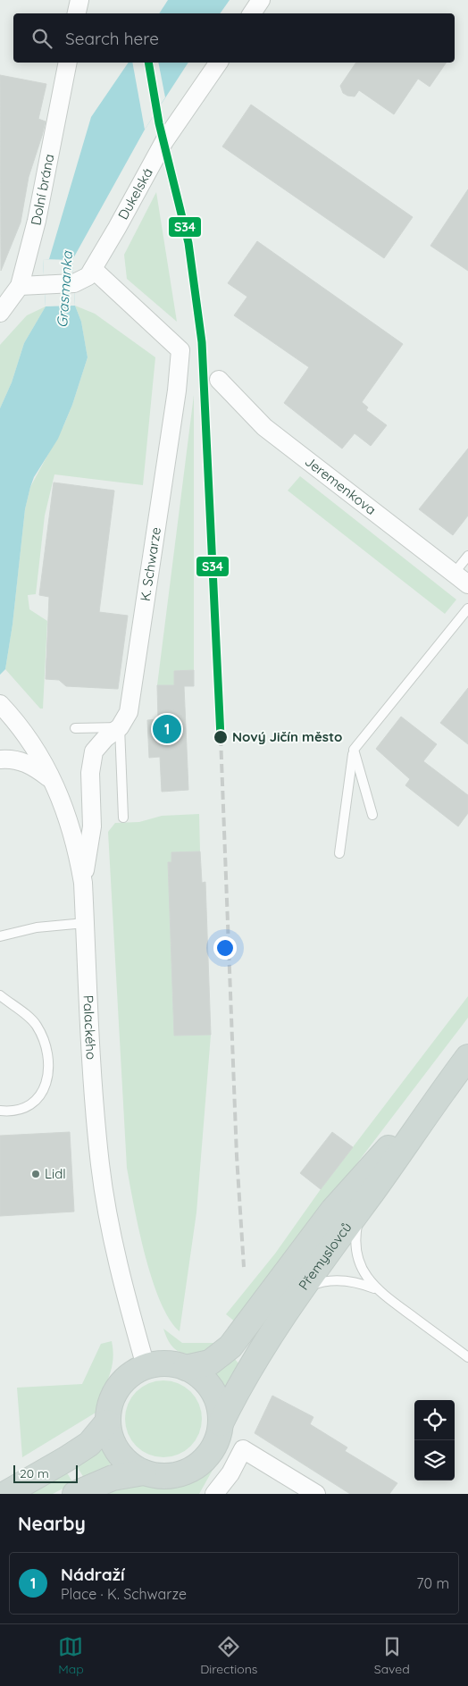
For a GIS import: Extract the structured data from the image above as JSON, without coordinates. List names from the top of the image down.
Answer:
{
  "streets": {
    "main road": ["Přemyslovců"],
    "street": [
      "Dolní brána",
      "Dukelská",
      "Jeremenkova",
      "K. Schwarze",
      "Palackého"
    ]
  },
  "crossings": [
    ["Dukelská", "K. Schwarze"],
    ["K. Schwarze", "Palackého"],
    ["Palackého", "Přemyslovců"]
  ],
  "water": ["Grasmanka"],
  "places": ["Nový Jičín město", "Lidl"],
  "lines": ["transit line S34"],
  "scale_bar": "20 m",
  "page": {
    "search": "Search here",
    "pins": "1",
    "scale": "20 m",
    "heading": "Nearby",
    "list": [
      {
        "mark": "1",
        "name": "Nádraží",
        "note": "Place · K. Schwarze",
        "value": "70 m"
      }
    ],
    "nav": ["Map", "Directions", "Saved"]
  }
}
